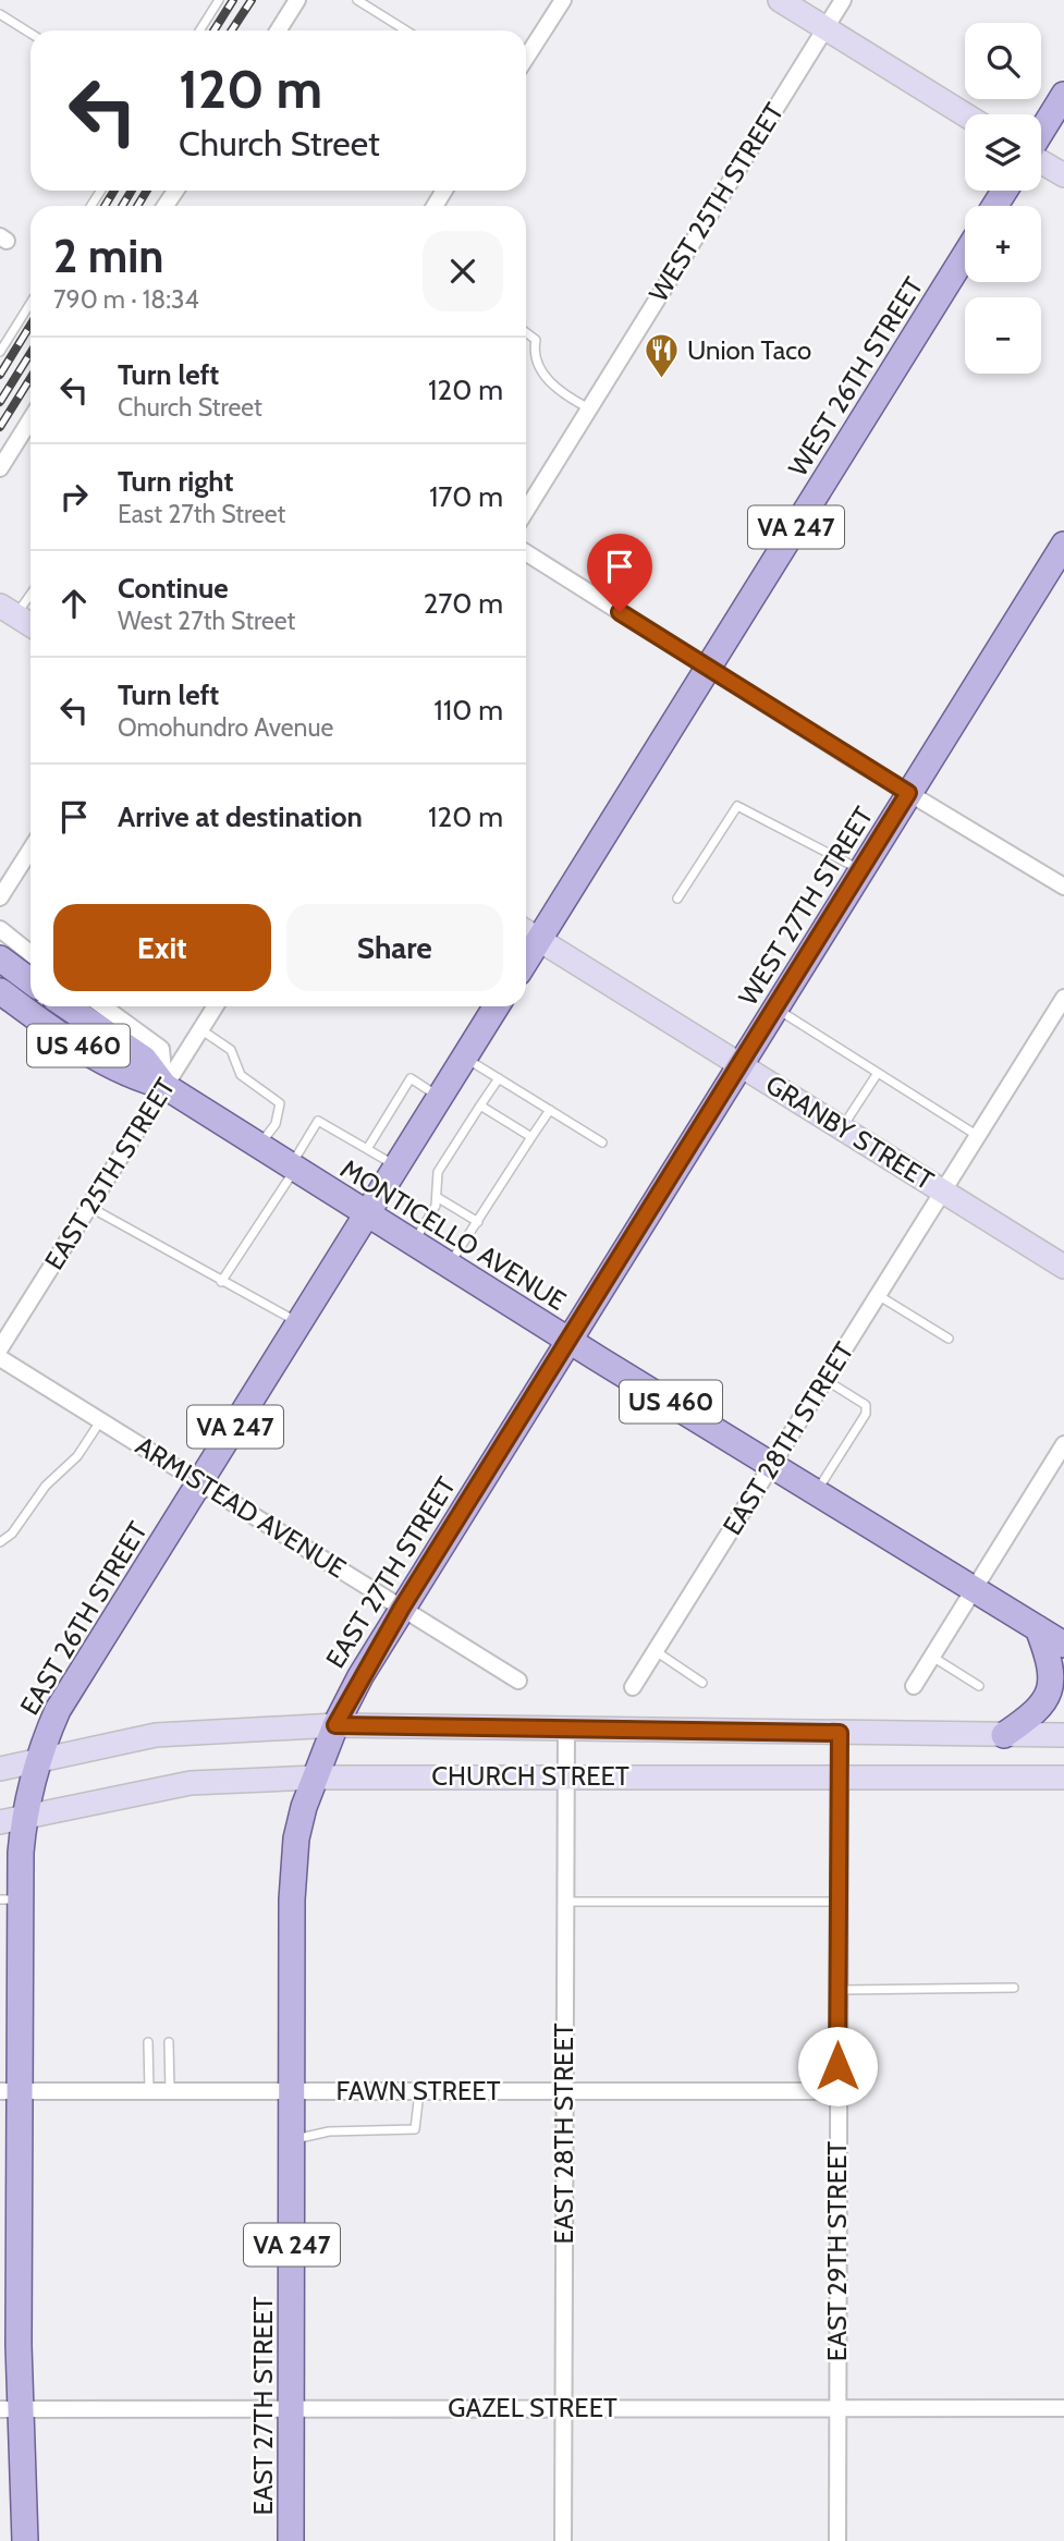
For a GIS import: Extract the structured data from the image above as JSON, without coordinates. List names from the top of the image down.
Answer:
{
  "streets": {
    "main road": [
      "WEST 26TH STREET",
      "VA 247",
      "WEST 27TH STREET",
      "US 460",
      "GRANBY STREET",
      "MONTICELLO AVENUE",
      "EAST 27TH STREET",
      "EAST 26TH STREET",
      "CHURCH STREET"
    ],
    "street": [
      "WEST 25TH STREET",
      "EAST 25TH STREET",
      "EAST 28TH STREET",
      "ARMISTEAD AVENUE",
      "FAWN STREET",
      "EAST 29TH STREET",
      "GAZEL STREET"
    ]
  },
  "crossings": [
    ["WEST 26TH STREET", "GRANBY STREET"],
    ["WEST 27TH STREET", "GRANBY STREET"],
    ["WEST 27TH STREET", "EAST 27TH STREET"],
    ["GRANBY STREET", "EAST 28TH STREET"],
    ["GRANBY STREET", "EAST 27TH STREET"],
    ["EAST 25TH STREET", "MONTICELLO AVENUE"],
    ["MONTICELLO AVENUE", "EAST 28TH STREET"],
    ["MONTICELLO AVENUE", "EAST 27TH STREET"],
    ["MONTICELLO AVENUE", "EAST 26TH STREET"],
    ["EAST 28TH STREET", "CHURCH STREET"],
    ["EAST 28TH STREET", "FAWN STREET"],
    ["EAST 28TH STREET", "GAZEL STREET"],
    ["ARMISTEAD AVENUE", "EAST 27TH STREET"],
    ["ARMISTEAD AVENUE", "EAST 26TH STREET"],
    ["EAST 27TH STREET", "CHURCH STREET"],
    ["EAST 27TH STREET", "FAWN STREET"],
    ["EAST 27TH STREET", "GAZEL STREET"],
    ["EAST 26TH STREET", "CHURCH STREET"],
    ["EAST 26TH STREET", "FAWN STREET"],
    ["EAST 26TH STREET", "GAZEL STREET"],
    ["CHURCH STREET", "EAST 29TH STREET"],
    ["FAWN STREET", "EAST 29TH STREET"],
    ["EAST 29TH STREET", "GAZEL STREET"]
  ],
  "places": {
    "restaurant": ["Union Taco"]
  },
  "page": {
    "map_buttons": ["+", "−"],
    "turn": ["120 m", "Church Street"],
    "heading": ["2 min", "790 m · 18:34"],
    "list": [
      {
        "name": "Turn left",
        "note": "Church Street",
        "value": "120 m"
      },
      {
        "name": "Turn right",
        "note": "East 27th Street",
        "value": "170 m"
      },
      {
        "name": "Continue",
        "note": "West 27th Street",
        "value": "270 m"
      },
      {
        "name": "Turn left",
        "note": "Omohundro Avenue",
        "value": "110 m"
      },
      {
        "name": "Arrive at destination",
        "value": "120 m"
      }
    ],
    "buttons": ["Exit", "Share"]
  }
}
